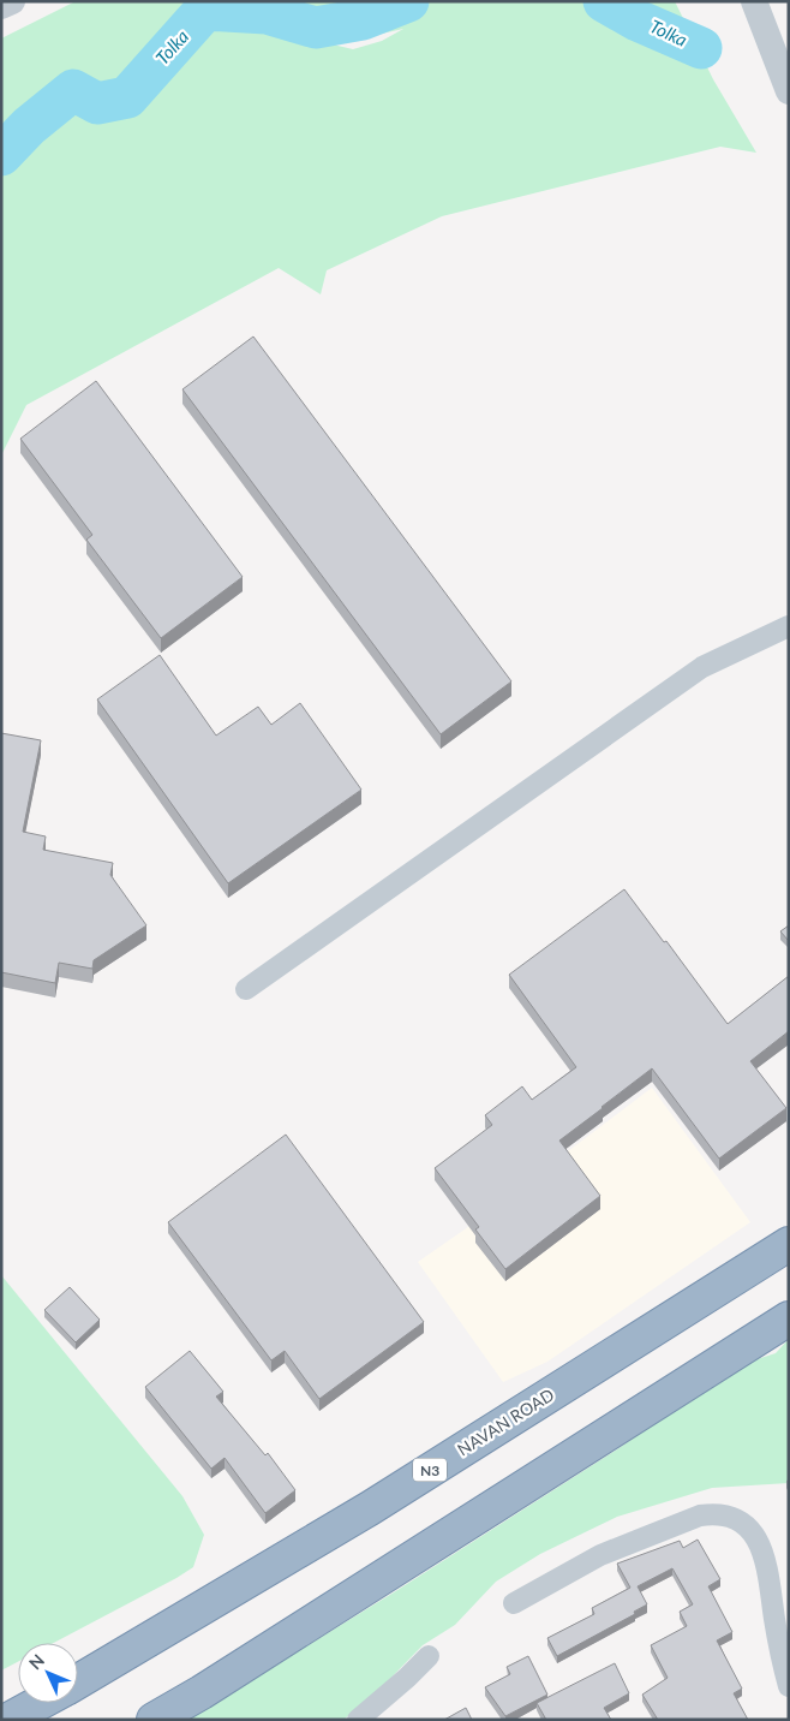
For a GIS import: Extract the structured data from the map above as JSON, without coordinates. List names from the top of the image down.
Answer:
{
  "streets": {
    "highway": ["NAVAN ROAD", "N3"]
  },
  "water": ["Tolka"],
  "north": "top left"
}
